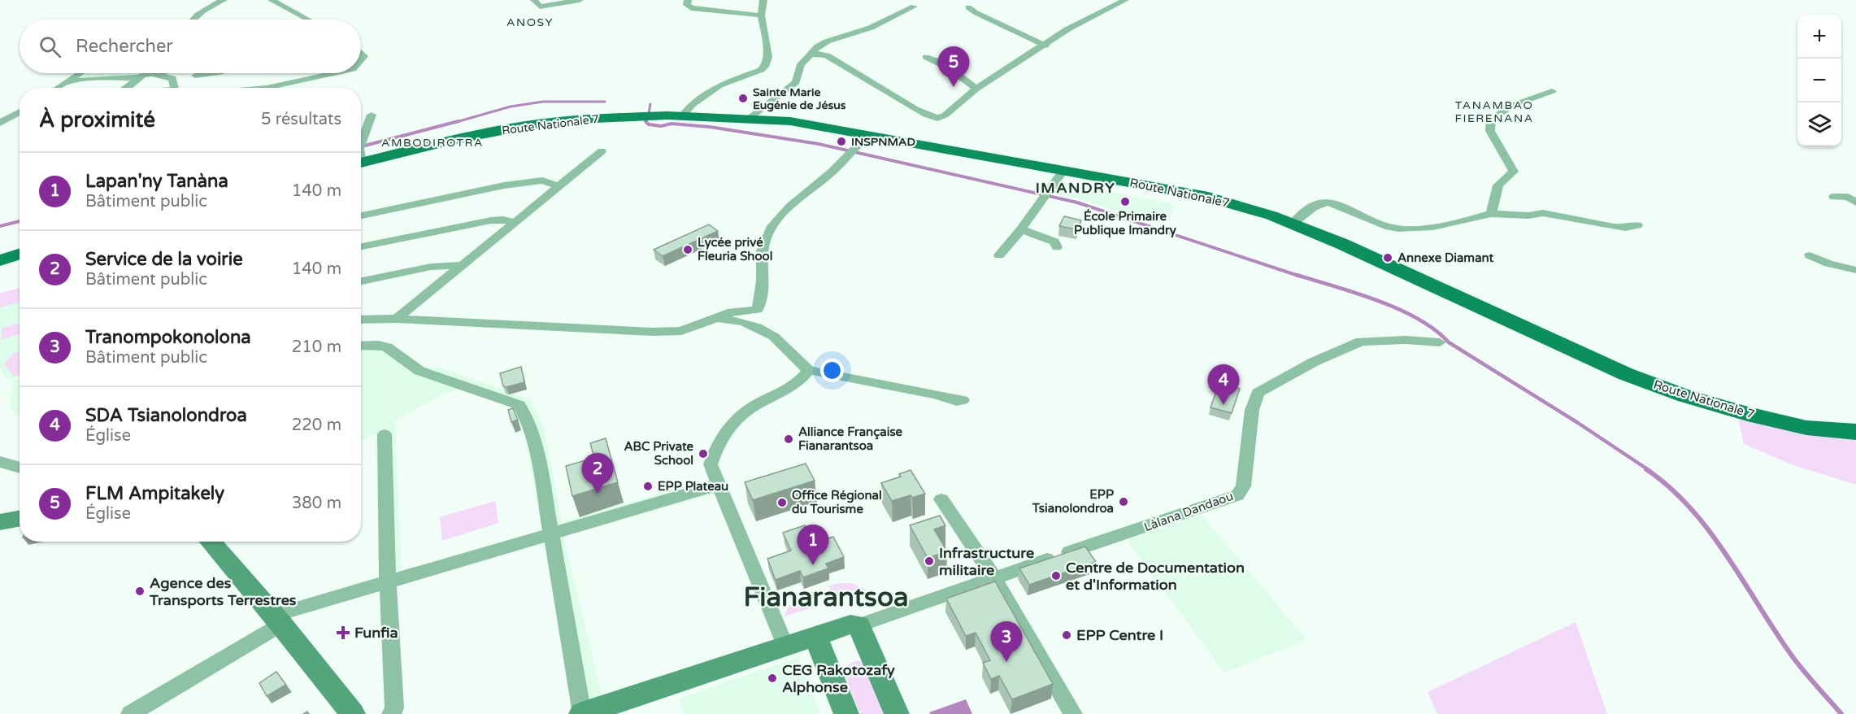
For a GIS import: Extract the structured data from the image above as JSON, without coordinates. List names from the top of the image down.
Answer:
{
  "streets": {
    "main road": ["Route Nationale 7", "Route Nationale7"],
    "street": ["Làlana Dandaou"]
  },
  "crossings": [
    ["Route Nationale 7", "Route Nationale7"]
  ],
  "districts": [
    "ANOSY",
    "TANAMBAO FIERENANA",
    "AMBODIROTRA",
    "IMANDRY",
    "Fianarantsoa"
  ],
  "places": {
    "other": [
      "Sainte Marie Eugénie de Jésus",
      "INSPNMAD",
      "École Primaire Publique Imandry",
      "Lycée privé Fleuria Shool",
      "Annexe Diamant",
      "Alliance Française Fianarantsoa",
      "ABC Private School",
      "EPP Plateau",
      "EPP Tsianolondroa",
      "Office Régional du Tourisme",
      "Infrastructure militaire",
      "Centre de Documentation et d'Information",
      "Agence des Transports Terrestres",
      "EPP Centre I",
      "CEG Rakotozafy Alphonse"
    ],
    "health": ["Funfia"]
  },
  "page": {
    "map_buttons": ["+", "−"],
    "search": "Rechercher",
    "pins": [
      "5",
      "4",
      "2",
      "1",
      "3"
    ],
    "heading": ["À proximité", "5 résultats"],
    "list": [
      {
        "mark": "1",
        "name": "Lapan'ny Tanàna",
        "note": "Bâtiment public",
        "value": "140 m"
      },
      {
        "mark": "2",
        "name": "Service de la voirie",
        "note": "Bâtiment public",
        "value": "140 m"
      },
      {
        "mark": "3",
        "name": "Tranompokonolona",
        "note": "Bâtiment public",
        "value": "210 m"
      },
      {
        "mark": "4",
        "name": "SDA Tsianolondroa",
        "note": "Église",
        "value": "220 m"
      },
      {
        "mark": "5",
        "name": "FLM Ampitakely",
        "note": "Église",
        "value": "380 m"
      }
    ]
  }
}
